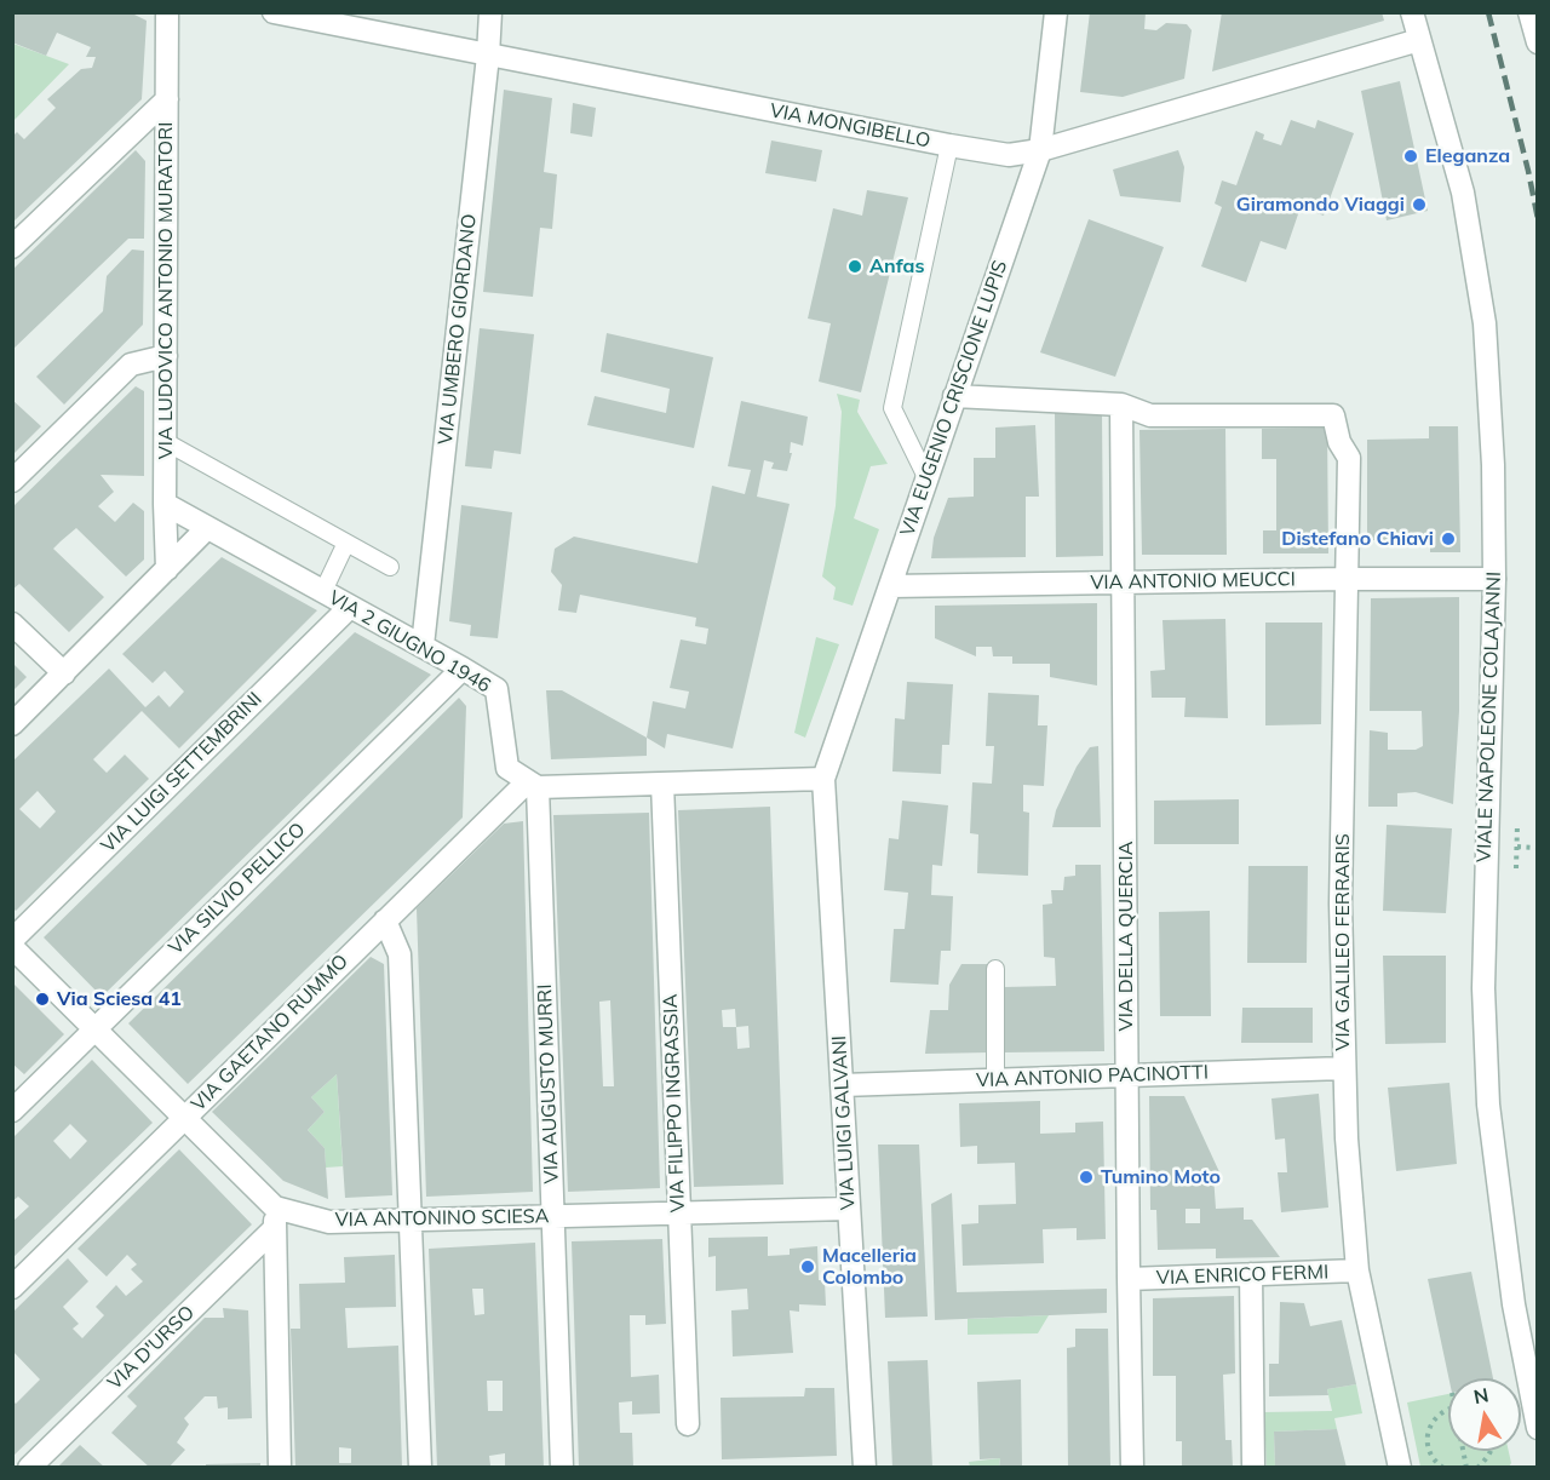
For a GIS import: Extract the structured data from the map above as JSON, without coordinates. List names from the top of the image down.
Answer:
{
  "streets": {
    "street": [
      "VIA MONGIBELLO",
      "VIA LUDOVICO ANTONIO MURATORI",
      "VIA UMBERO GIORDANO",
      "VIA EUGENIO CRISCIONE LUPIS",
      "VIA ANTONIO MEUCCI",
      "VIA 2 GIUGNO 1946",
      "VIALE NAPOLEONE COLAJANNI",
      "VIA LUIGI SETTEMBRINI",
      "VIA SILVIO PELLICO",
      "VIA DELLA QUERCIA",
      "VIA GALILEO FERRARIS",
      "VIA GAETANO RUMMO",
      "VIA ANTONIO PACINOTTI",
      "VIA AUGUSTO MURRI",
      "VIA FILIPPO INGRASSIA",
      "VIA LUIGI GALVANI",
      "VIA ANTONINO SCIESA",
      "VIA ENRICO FERMI",
      "VIA D'URSO"
    ]
  },
  "crossings": [
    ["VIA MONGIBELLO", "VIA UMBERO GIORDANO"],
    ["VIA MONGIBELLO", "VIA EUGENIO CRISCIONE LUPIS"],
    ["VIA MONGIBELLO", "VIALE NAPOLEONE COLAJANNI"],
    ["VIA LUDOVICO ANTONIO MURATORI", "VIA 2 GIUGNO 1946"],
    ["VIA UMBERO GIORDANO", "VIA 2 GIUGNO 1946"],
    ["VIA EUGENIO CRISCIONE LUPIS", "VIA ANTONIO MEUCCI"],
    ["VIA EUGENIO CRISCIONE LUPIS", "VIA LUIGI GALVANI"],
    ["VIA ANTONIO MEUCCI", "VIALE NAPOLEONE COLAJANNI"],
    ["VIA ANTONIO MEUCCI", "VIA DELLA QUERCIA"],
    ["VIA ANTONIO MEUCCI", "VIA GALILEO FERRARIS"],
    ["VIA 2 GIUGNO 1946", "VIA LUIGI SETTEMBRINI"],
    ["VIA 2 GIUGNO 1946", "VIA SILVIO PELLICO"],
    ["VIA 2 GIUGNO 1946", "VIA GAETANO RUMMO"],
    ["VIA 2 GIUGNO 1946", "VIA AUGUSTO MURRI"],
    ["VIA DELLA QUERCIA", "VIA GALILEO FERRARIS"],
    ["VIA DELLA QUERCIA", "VIA ANTONIO PACINOTTI"],
    ["VIA DELLA QUERCIA", "VIA ENRICO FERMI"],
    ["VIA GALILEO FERRARIS", "VIA ANTONIO PACINOTTI"],
    ["VIA GALILEO FERRARIS", "VIA ENRICO FERMI"],
    ["VIA GAETANO RUMMO", "VIA AUGUSTO MURRI"],
    ["VIA ANTONIO PACINOTTI", "VIA LUIGI GALVANI"],
    ["VIA AUGUSTO MURRI", "VIA ANTONINO SCIESA"],
    ["VIA FILIPPO INGRASSIA", "VIA ANTONINO SCIESA"],
    ["VIA LUIGI GALVANI", "VIA ANTONINO SCIESA"],
    ["VIA ANTONINO SCIESA", "VIA D'URSO"]
  ],
  "places": [
    "Eleganza",
    "Giramondo Viaggi",
    "Anfas",
    "Distefano Chiavi",
    "Via Sciesa 41",
    "Tumino Moto",
    "Macelleria Colombo"
  ],
  "north": "top"
}
